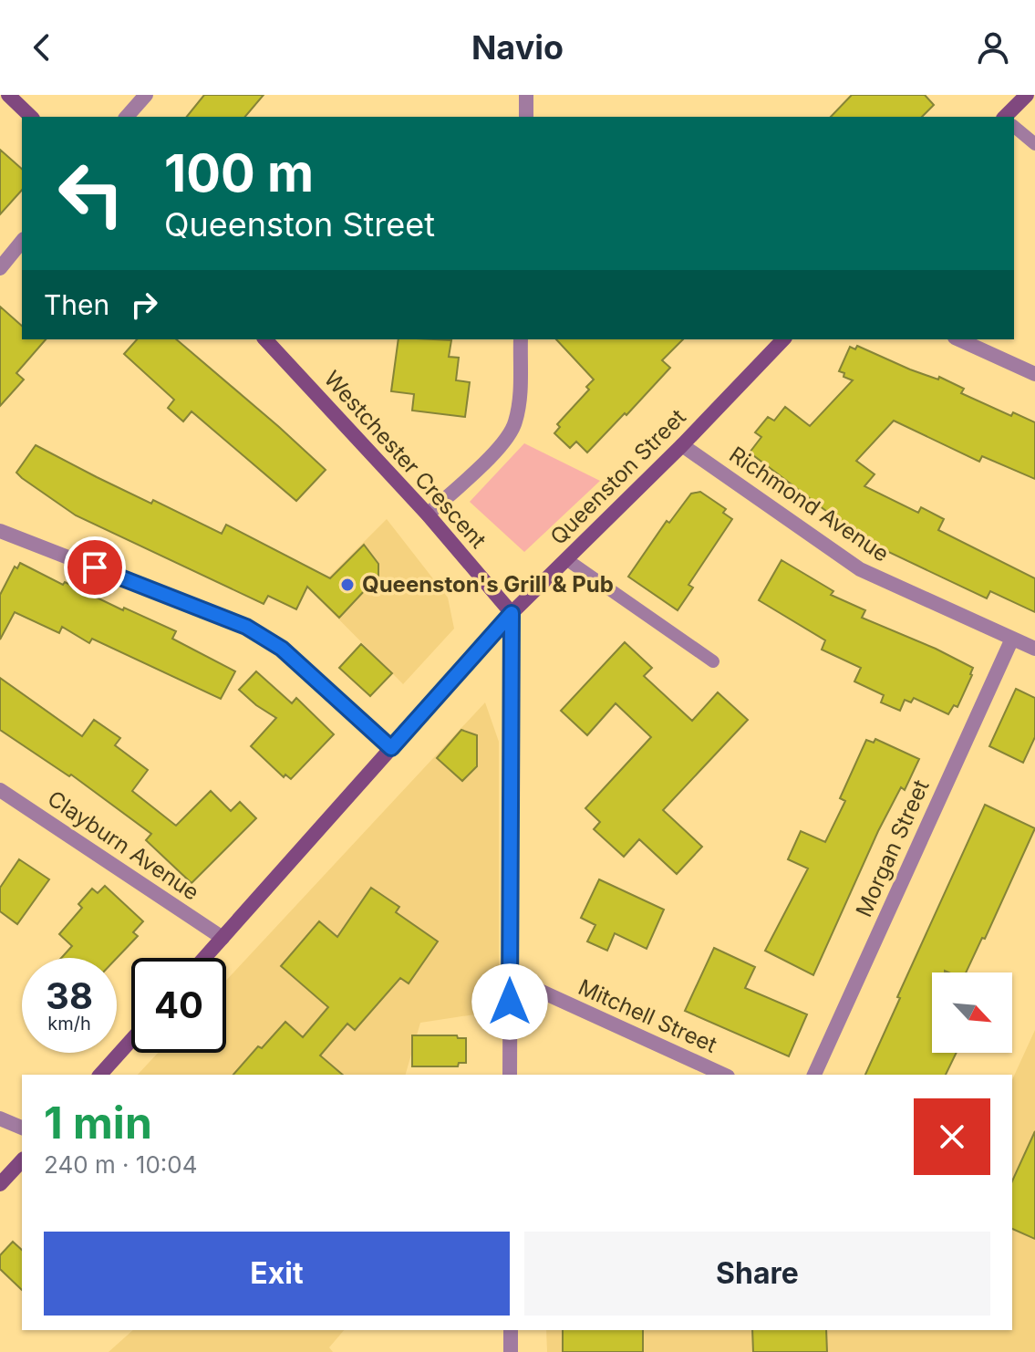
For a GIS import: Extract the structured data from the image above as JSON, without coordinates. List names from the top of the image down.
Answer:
{
  "streets": {
    "main road": ["Westchester Crescent", "Queenston Street"],
    "street": [
      "Richmond Avenue",
      "Clayburn Avenue",
      "Morgan Street",
      "Mitchell Street"
    ]
  },
  "crossings": [
    ["Westchester Crescent", "Queenston Street"],
    ["Queenston Street", "Richmond Avenue"],
    ["Queenston Street", "Clayburn Avenue"],
    ["Richmond Avenue", "Morgan Street"]
  ],
  "places": ["Queenston's Grill & Pub"],
  "north": "bottom right",
  "page": {
    "header": "Navio",
    "turn": ["100 m", "Queenston Street"],
    "then": "Then",
    "speed": "38 km/h",
    "limit": "40",
    "heading": ["1 min", "240 m · 10:04"],
    "buttons": ["Exit", "Share"]
  }
}
